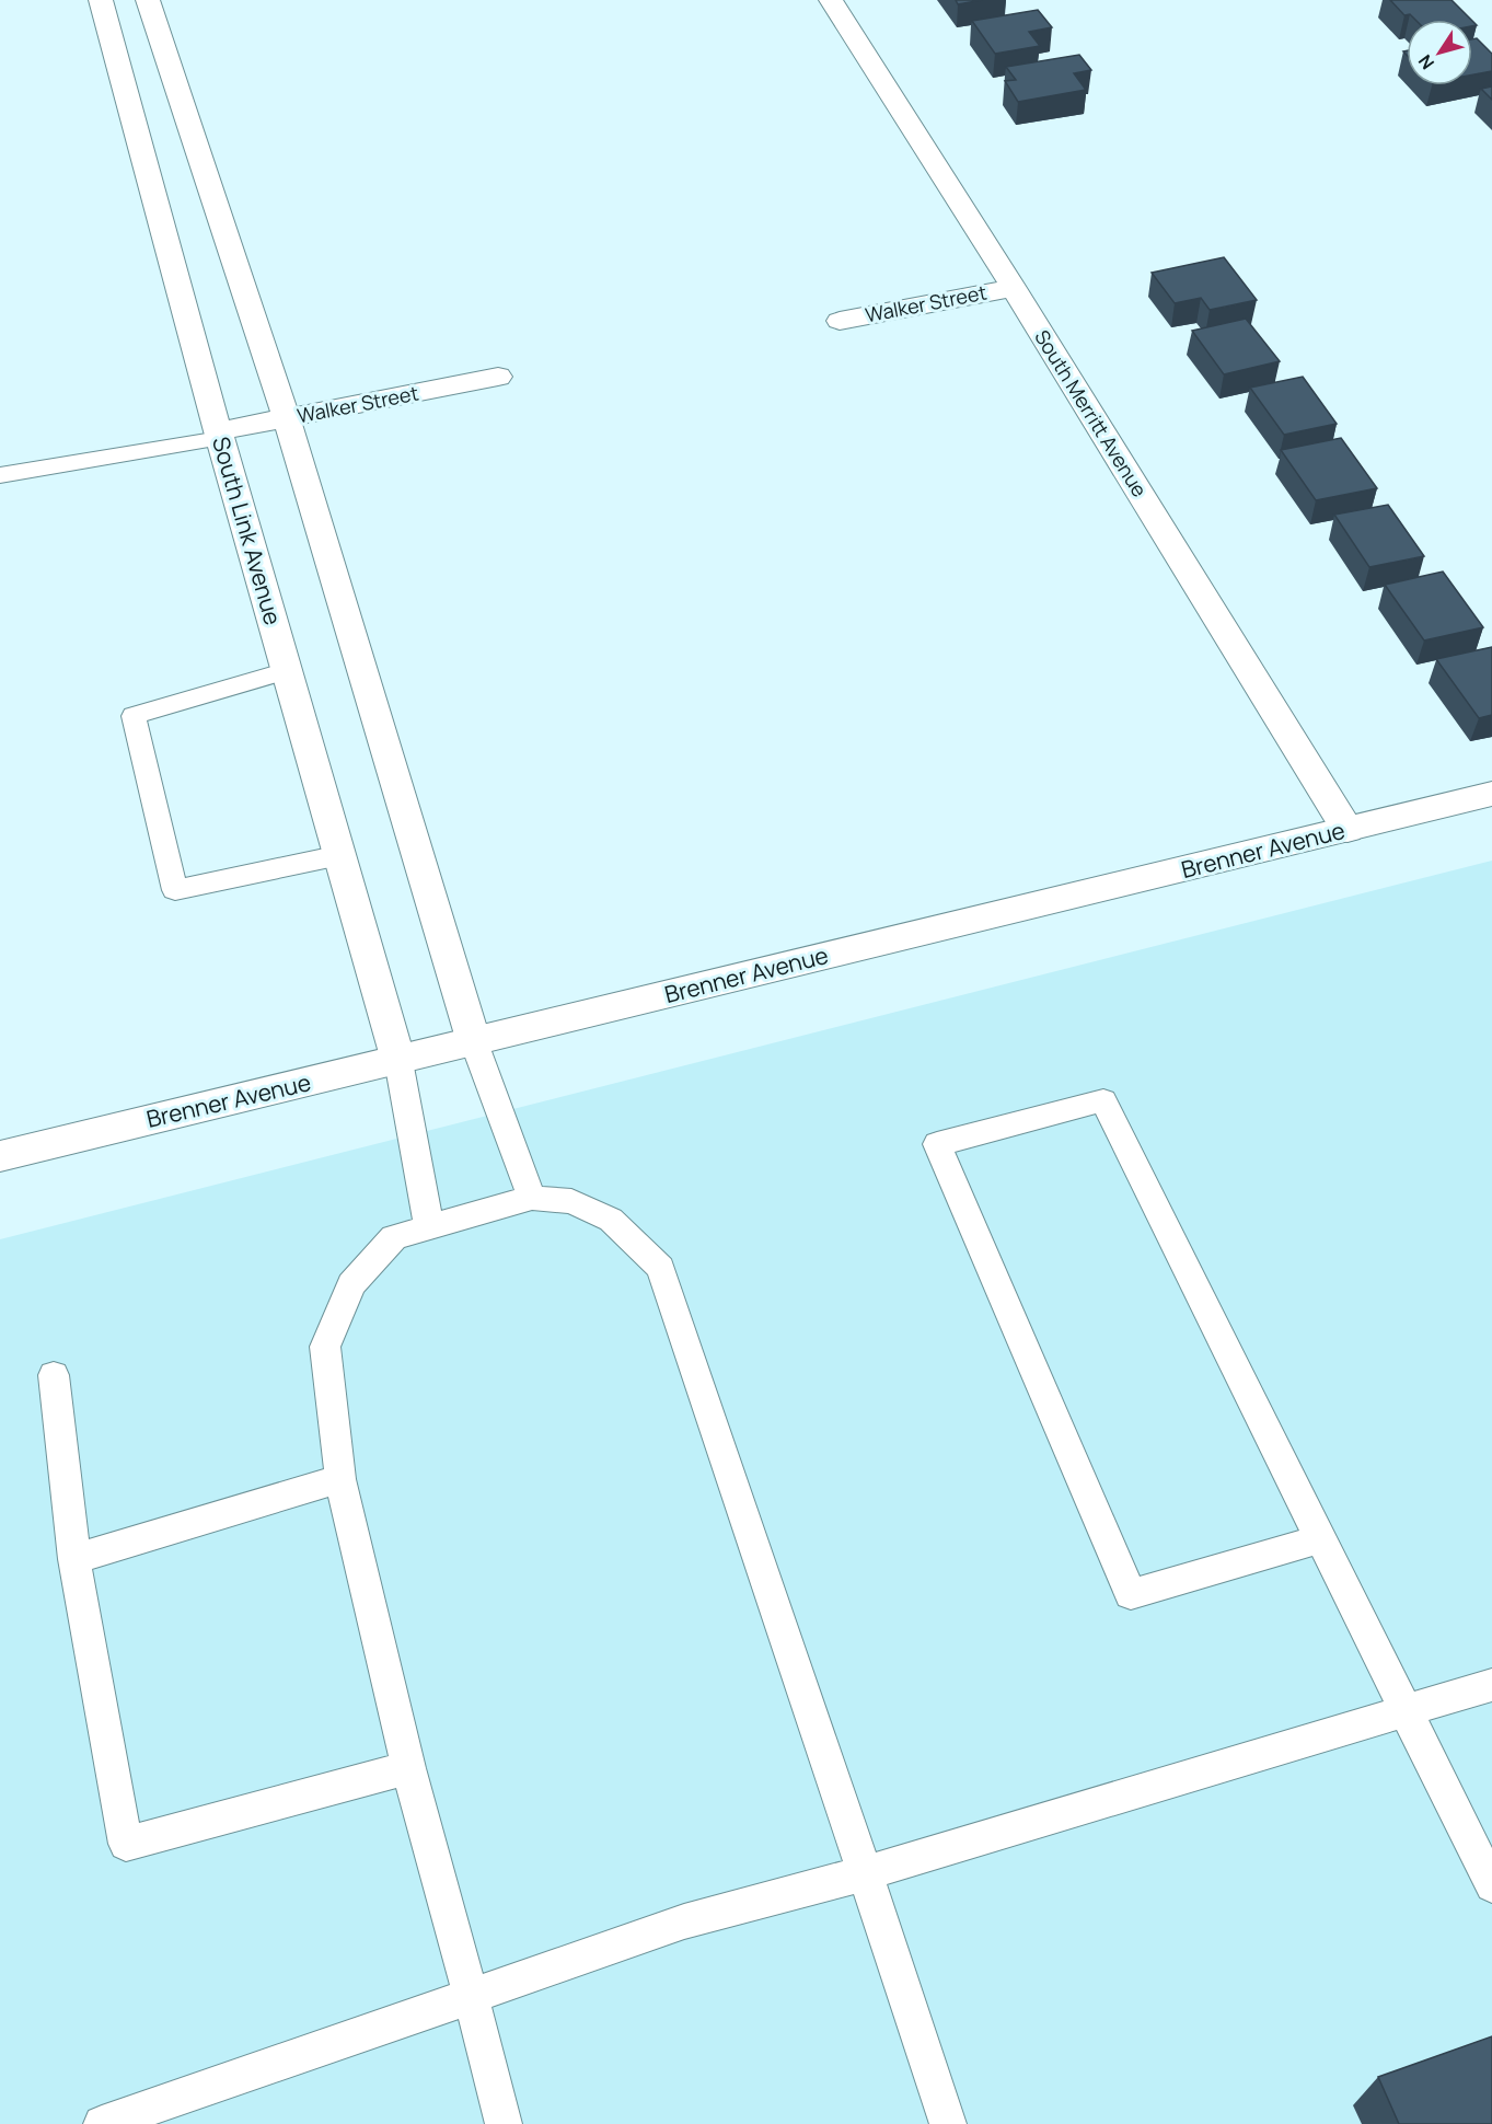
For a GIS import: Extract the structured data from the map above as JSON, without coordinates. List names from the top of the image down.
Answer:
{
  "streets": {
    "street": [
      "Walker Street",
      "South Merritt Avenue",
      "South Link Avenue",
      "Brenner Avenue"
    ]
  },
  "crossings": [
    ["Walker Street", "South Merritt Avenue"],
    ["Walker Street", "South Link Avenue"],
    ["South Merritt Avenue", "Brenner Avenue"],
    ["South Link Avenue", "Brenner Avenue"]
  ],
  "north": "bottom left"
}
